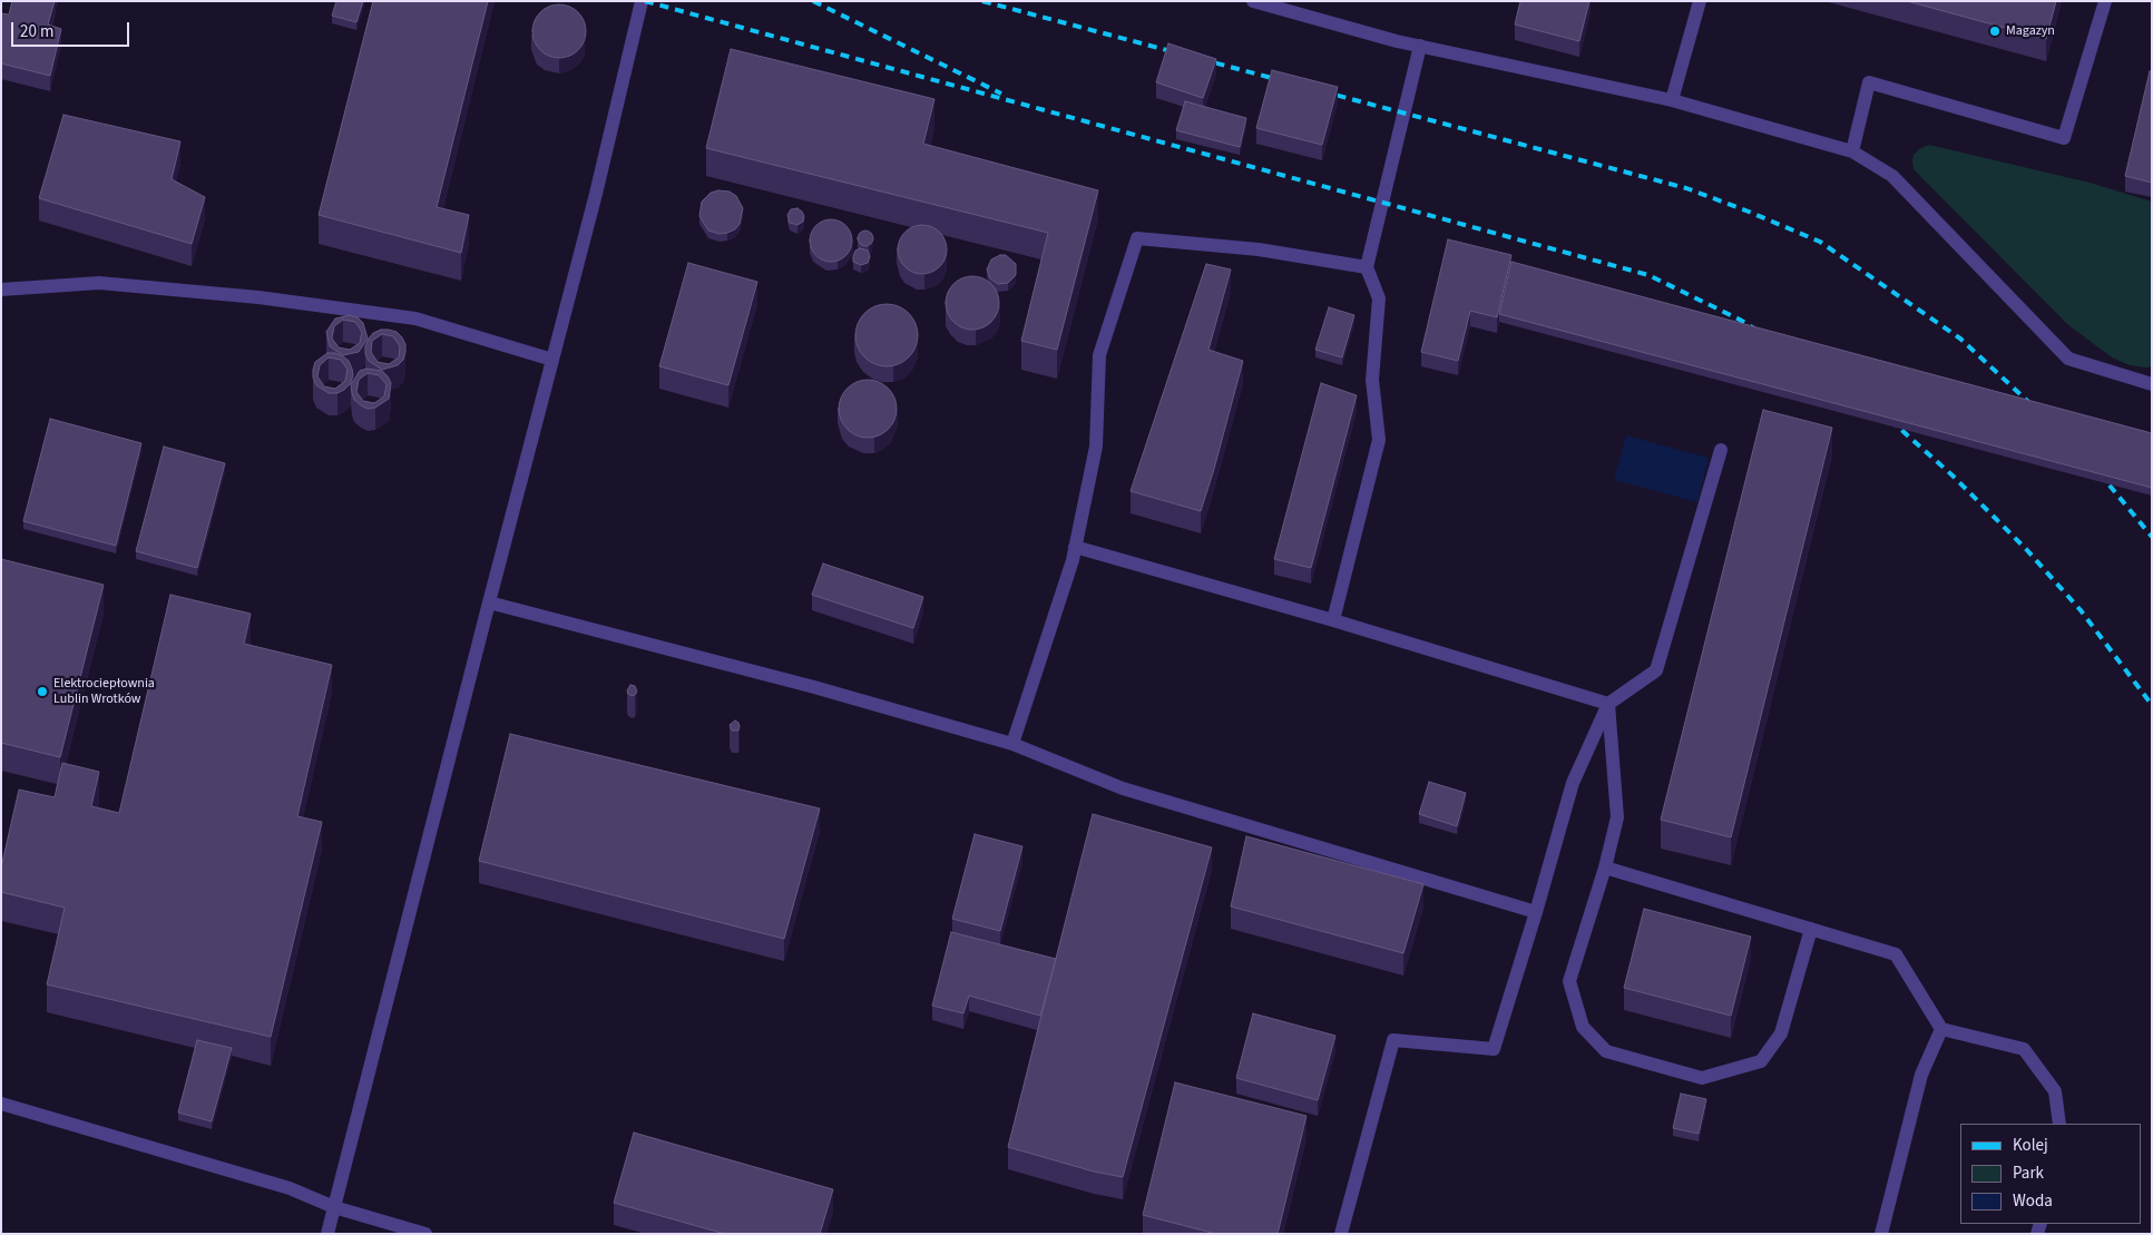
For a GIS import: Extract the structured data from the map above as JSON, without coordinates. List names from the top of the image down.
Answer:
{
  "places": ["Magazyn", "Elektrociepłownia Lublin Wrotków"],
  "legend": ["Kolej", "Park", "Woda"],
  "scale_bar": "20 m"
}
